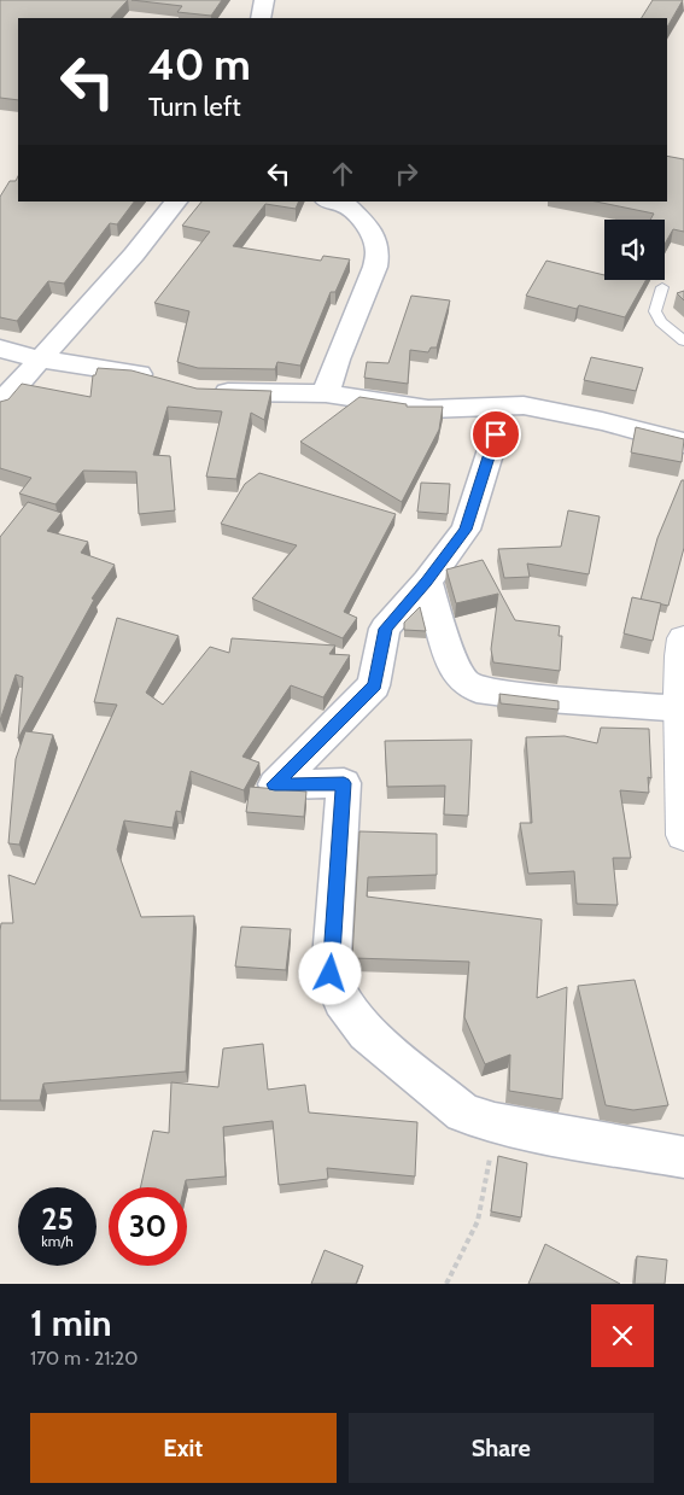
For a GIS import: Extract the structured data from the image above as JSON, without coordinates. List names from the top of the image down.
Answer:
{
  "page": {
    "turn": ["40 m", "Turn left"],
    "speed": "25 km/h",
    "limit": "30",
    "heading": ["1 min", "170 m · 21:20"],
    "buttons": ["Exit", "Share"]
  }
}
